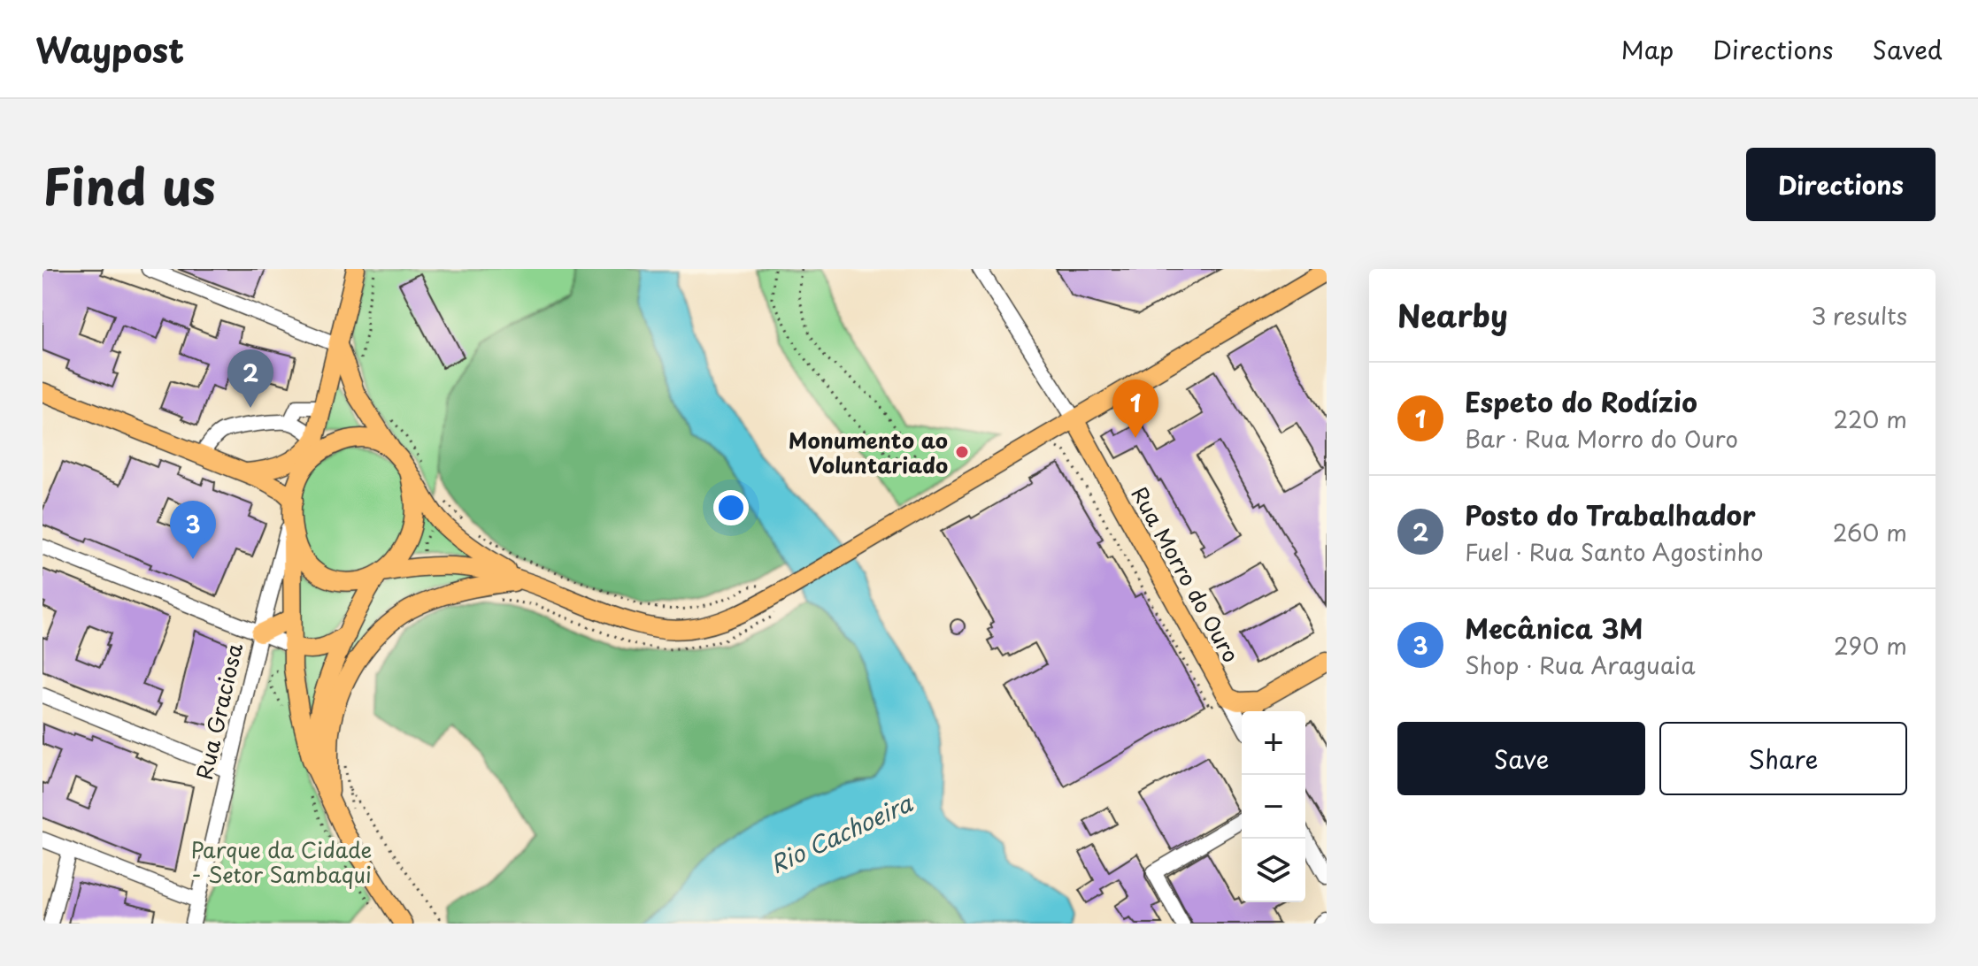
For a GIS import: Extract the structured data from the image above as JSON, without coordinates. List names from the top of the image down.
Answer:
{
  "streets": {
    "main road": ["Rua Morro do Ouro"],
    "street": ["Rua Graciosa"]
  },
  "water": ["Rio Cachoeira"],
  "parks": ["Parque da Cidade - Setor Sambaqui"],
  "places": ["Monumento ao Voluntariado"],
  "page": {
    "header": "Waypost",
    "nav": ["Map", "Directions", "Saved"],
    "title": "Find us",
    "buttons": [
      "Directions",
      ["Save", "Share"]
    ],
    "heading": ["Nearby", "3 results"],
    "pins": ["2", "1", "3"],
    "list": [
      {
        "mark": "1",
        "name": "Espeto do Rodízio",
        "note": "Bar · Rua Morro do Ouro",
        "value": "220 m"
      },
      {
        "mark": "2",
        "name": "Posto do Trabalhador",
        "note": "Fuel · Rua Santo Agostinho",
        "value": "260 m"
      },
      {
        "mark": "3",
        "name": "Mecânica 3M",
        "note": "Shop · Rua Araguaia",
        "value": "290 m"
      }
    ],
    "map_buttons": ["+", "−"]
  }
}
